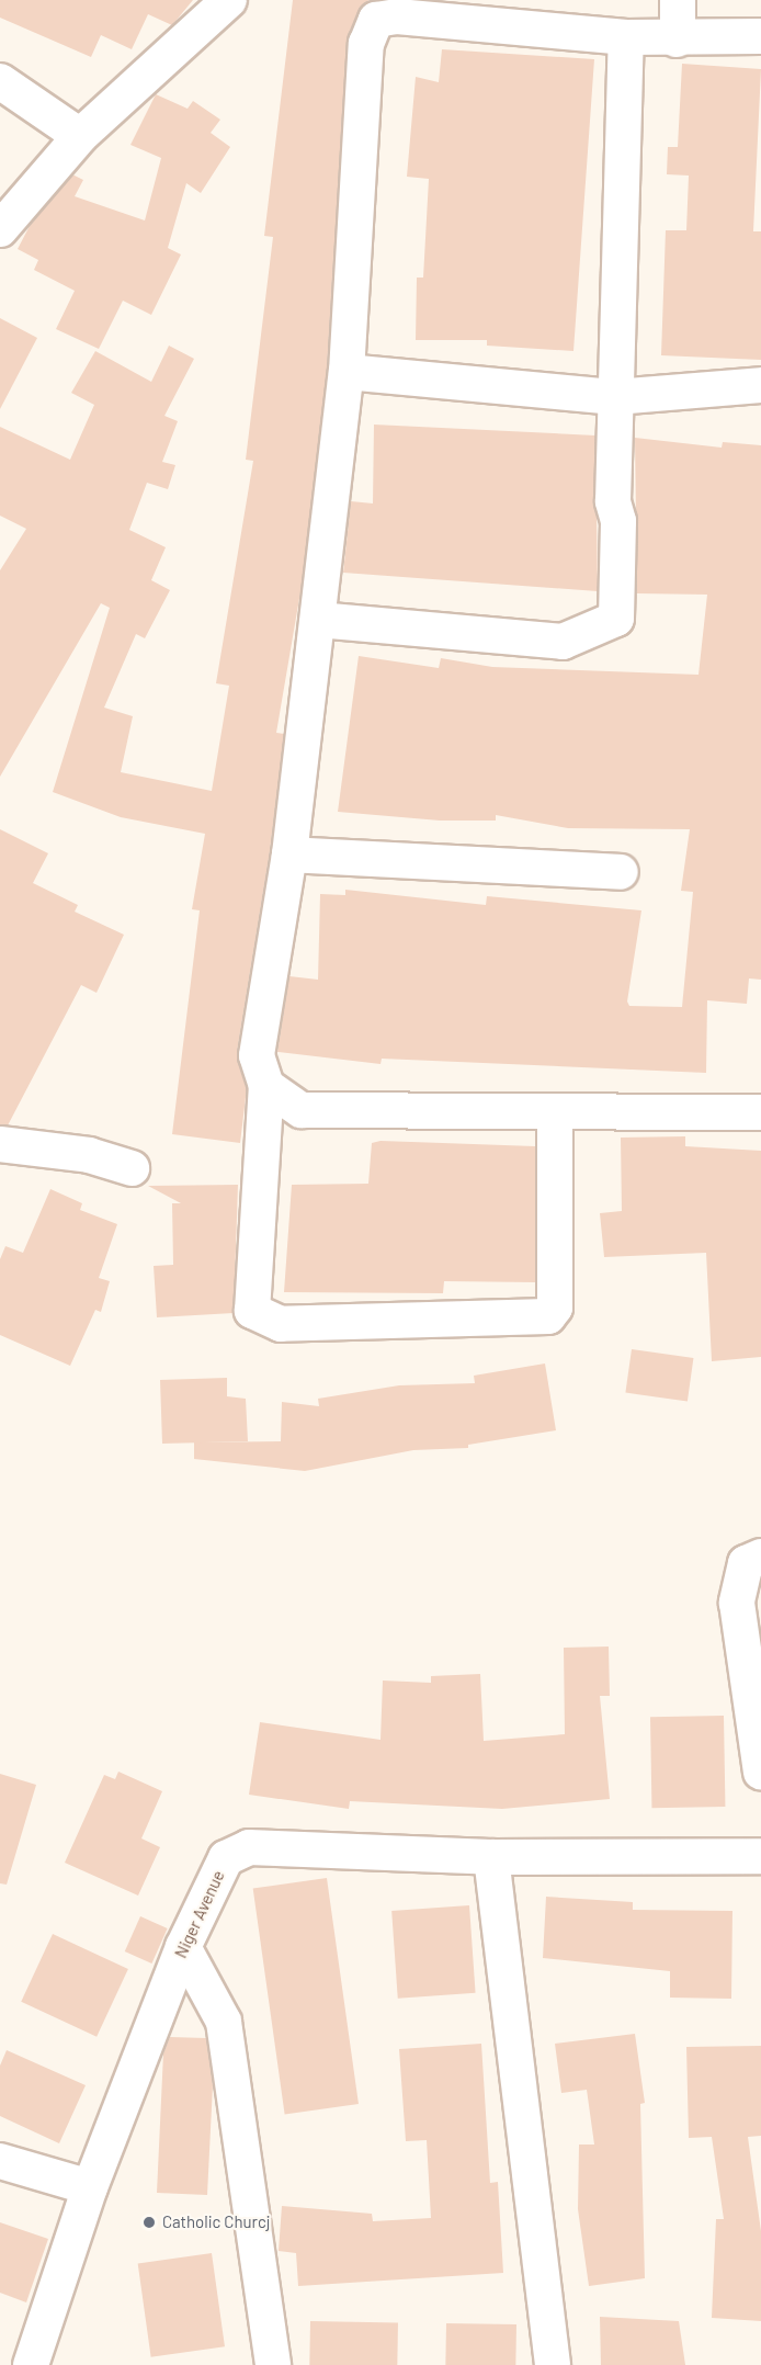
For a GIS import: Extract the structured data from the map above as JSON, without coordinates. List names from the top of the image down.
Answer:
{
  "streets": {
    "street": ["Niger Avenue"]
  },
  "places": ["Catholic Churcj"]
}
